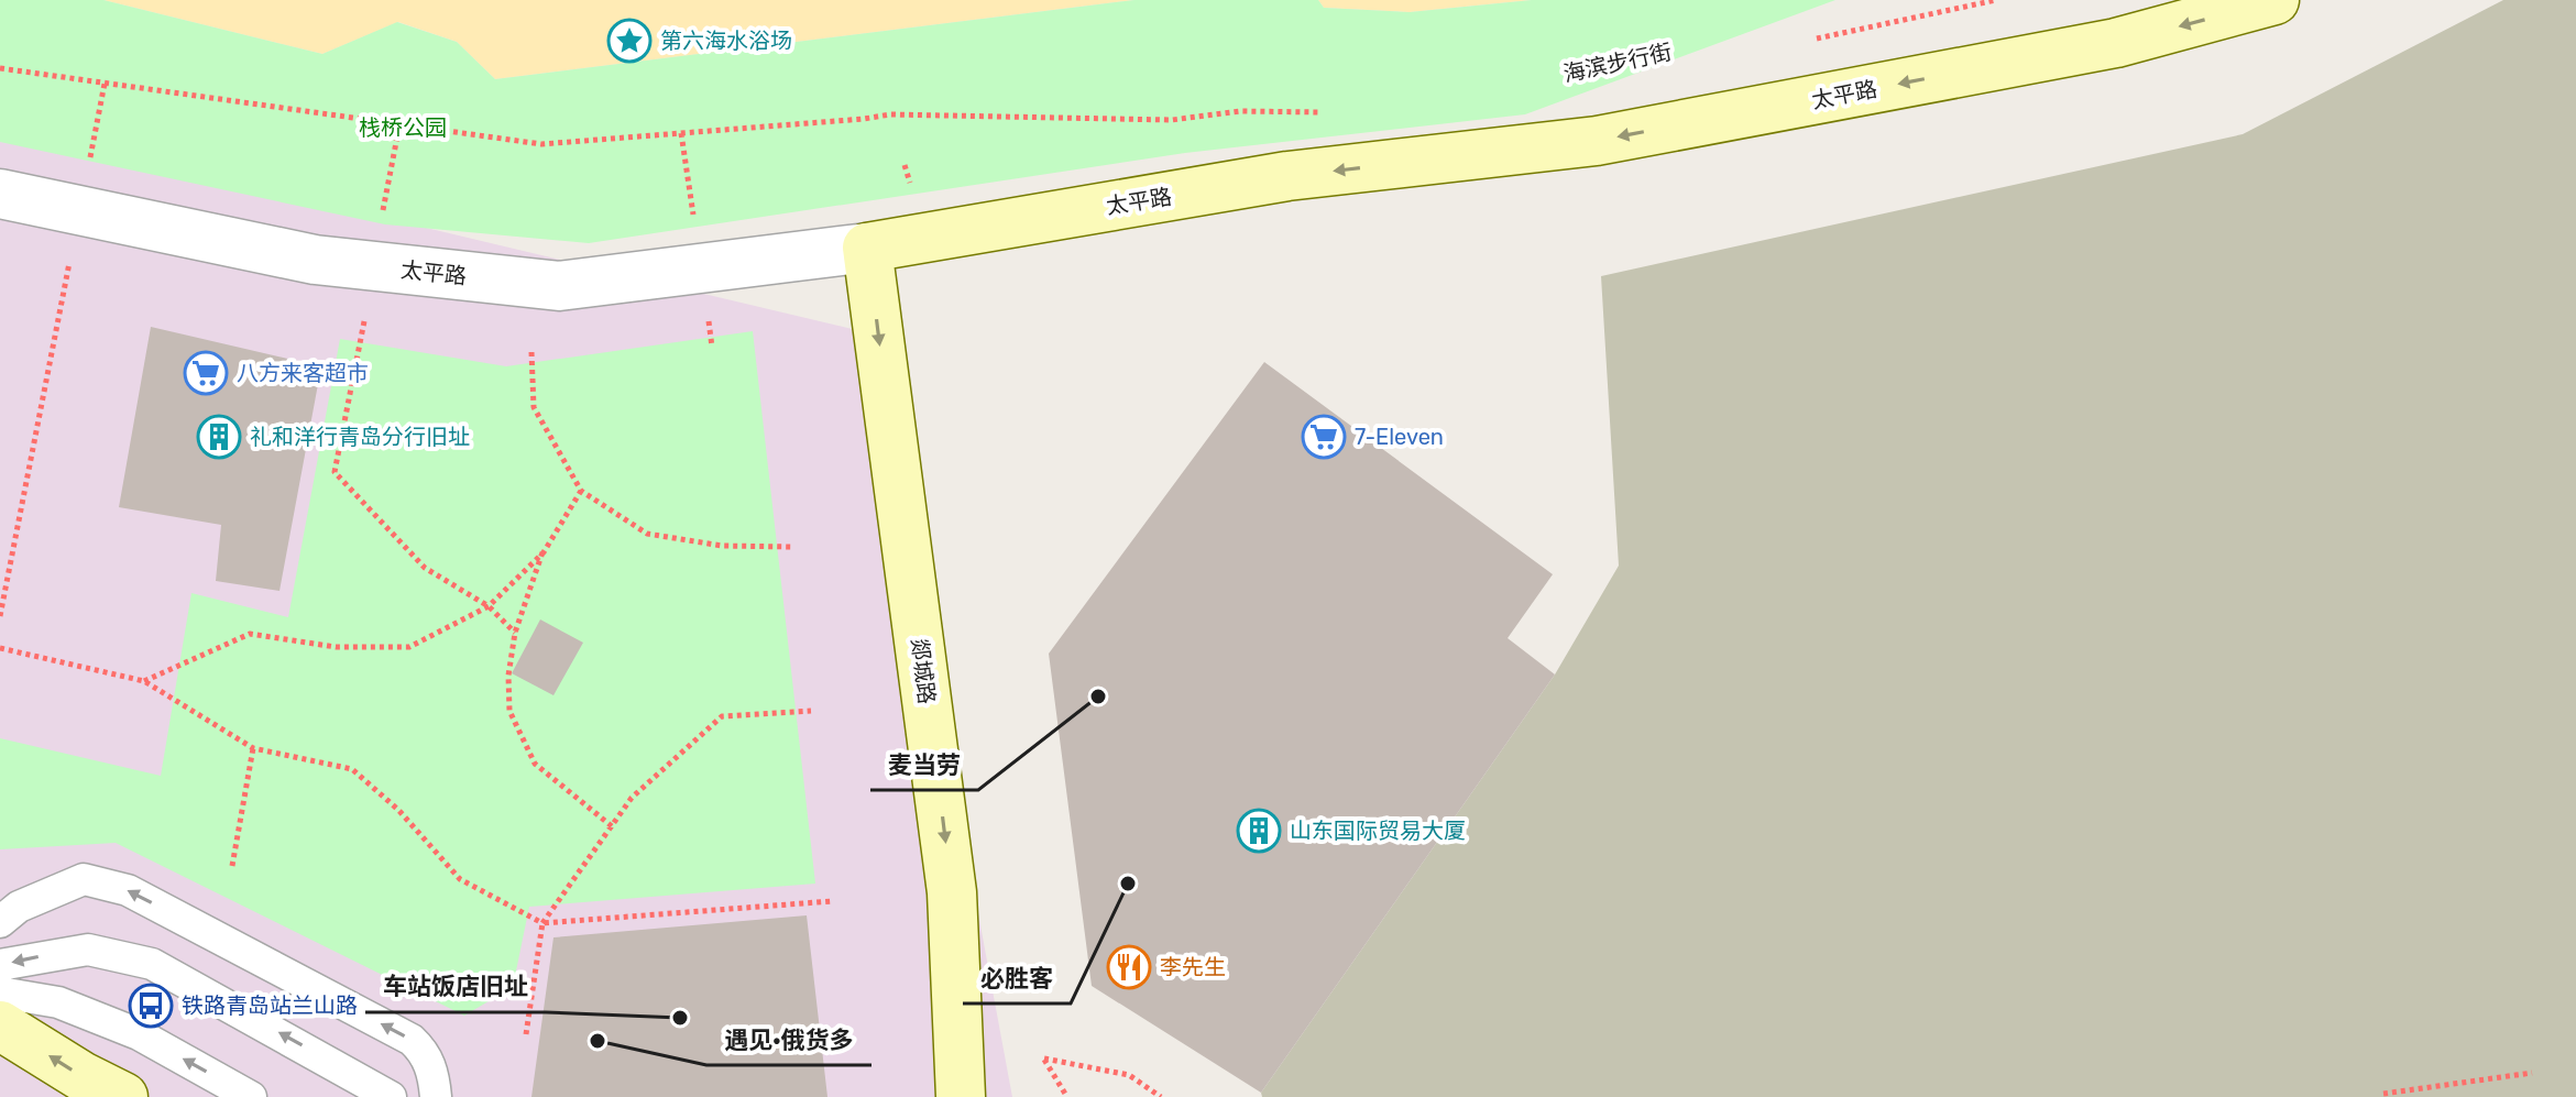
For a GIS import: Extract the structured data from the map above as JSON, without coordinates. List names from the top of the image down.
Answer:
{
  "streets": {
    "main road": ["太平路", "郯城路"]
  },
  "crossings": [
    ["太平路", "郯城路"]
  ],
  "one_way": ["太平路", "郯城路"],
  "parks": ["栈桥公园"],
  "places": {
    "place": ["第六海水浴场"],
    "supermarket": ["八方来客超市", "7-Eleven"],
    "building": ["礼和洋行青岛分行旧址", "山东国际贸易大厦"],
    "other": [
      "麦当劳",
      "必胜客",
      "车站饭店旧址",
      "遇见·俄货多"
    ],
    "restaurant": ["李先生"],
    "bus stop": ["铁路青岛站兰山路"]
  }
}
